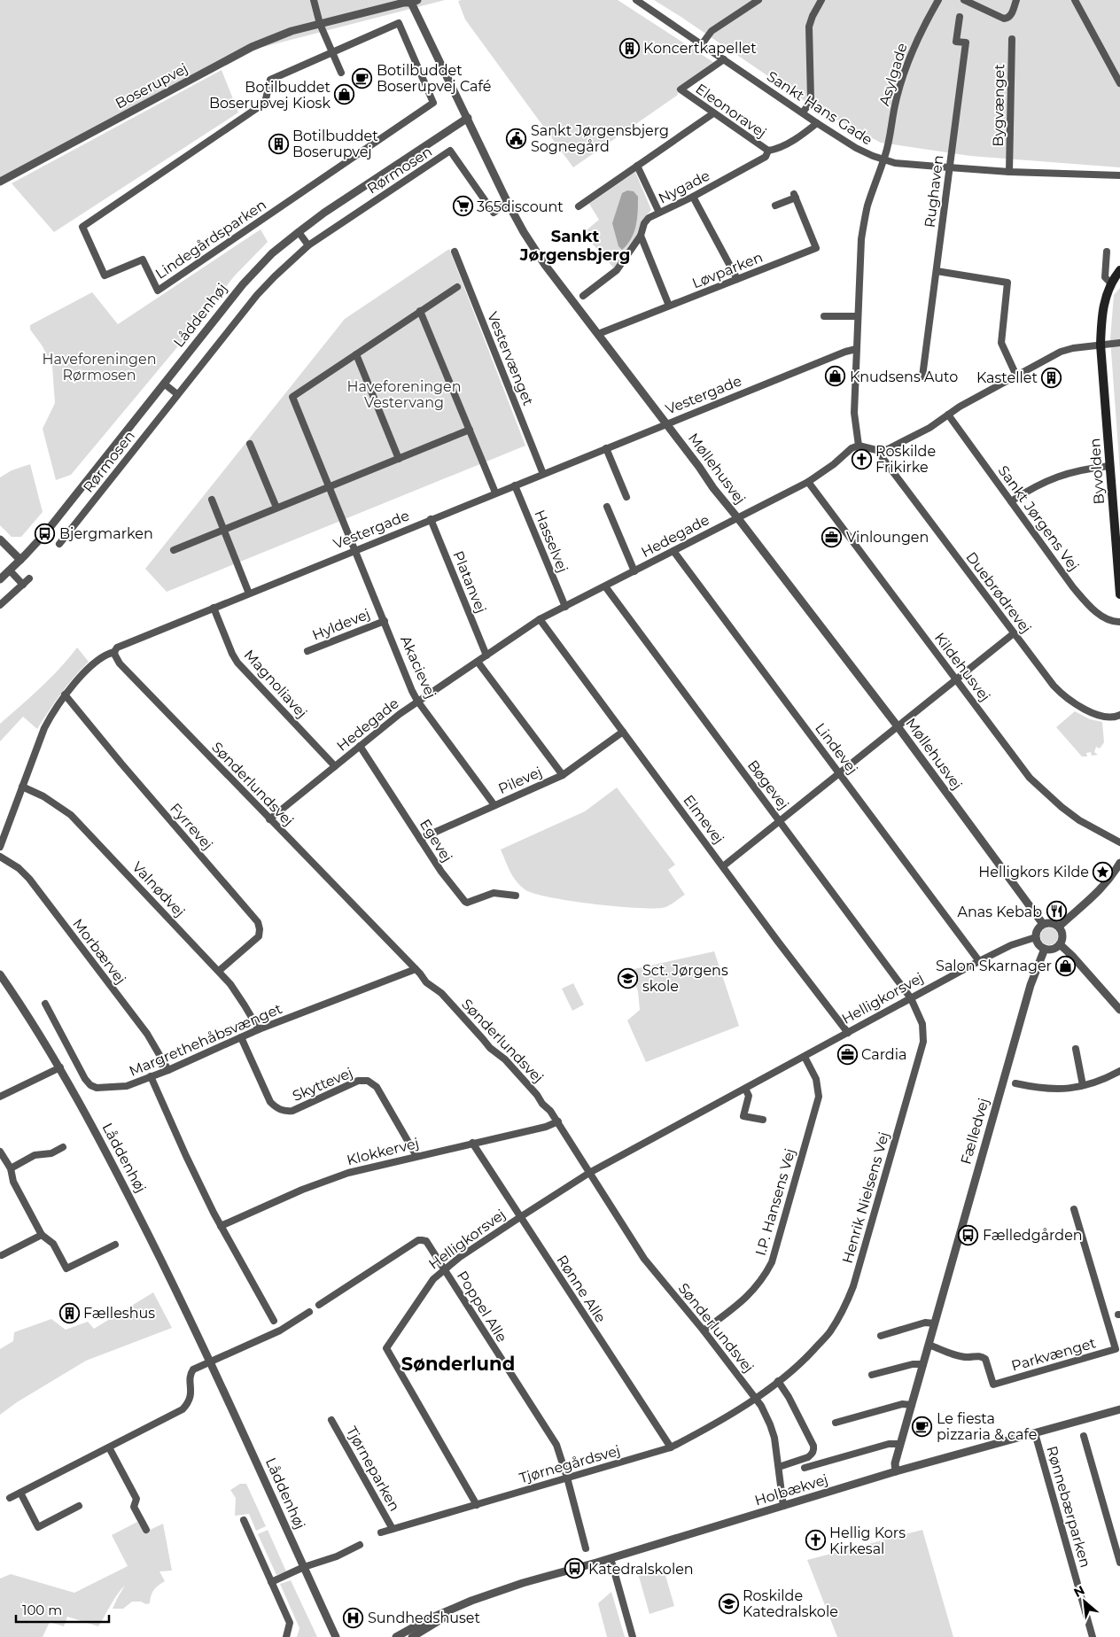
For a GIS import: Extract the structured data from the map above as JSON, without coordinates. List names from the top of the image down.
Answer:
{
  "streets": {
    "main road": ["Byvolden"],
    "street": [
      "Asylgade",
      "Boserupvej",
      "Bygvænget",
      "Sankt Hans Gade",
      "Eleonoravej",
      "Rørmosen",
      "Nygade",
      "Rughaven",
      "Lindegårdsparken",
      "Løvparken",
      "Låddenhøj",
      "Vestervænget",
      "Vestergade",
      "Møllehusvej",
      "Sankt Jørgens Vej",
      "Hedegade",
      "Hasselvej",
      "Platanvej",
      "Duebrødrevej",
      "Hyldevej",
      "Akacievej",
      "Kildehusvej",
      "Magnoliavej",
      "Lindevej",
      "Pilevej",
      "Sønderlundsvej",
      "Bøgevej",
      "Elmevej",
      "Fyrrevej",
      "Egevej",
      "Valnødvej",
      "Morbærvej",
      "Helligkorsvej",
      "Margrethehåbsvænget",
      "Skyttevej",
      "Fælledvej",
      "Klokkervej",
      "Henrik Nielsens Vej",
      "I.P. Hansens Vej",
      "Rønne Alle",
      "Poppel Alle",
      "Parkvænget",
      "Tjørnegårdsvej",
      "Tjørneparken",
      "Holbækvej",
      "Rønnebærparken"
    ]
  },
  "crossings": [
    ["Asylgade", "Sankt Hans Gade"],
    ["Asylgade", "Vestergade"],
    ["Asylgade", "Hedegade"],
    ["Boserupvej", "Møllehusvej"],
    ["Bygvænget", "Sankt Hans Gade"],
    ["Sankt Hans Gade", "Eleonoravej"],
    ["Sankt Hans Gade", "Nygade"],
    ["Sankt Hans Gade", "Rughaven"],
    ["Eleonoravej", "Nygade"],
    ["Rørmosen", "Møllehusvej"],
    ["Løvparken", "Møllehusvej"],
    ["Låddenhøj", "Møllehusvej"],
    ["Vestervænget", "Vestergade"],
    ["Vestergade", "Møllehusvej"],
    ["Vestergade", "Hasselvej"],
    ["Vestergade", "Platanvej"],
    ["Vestergade", "Akacievej"],
    ["Vestergade", "Magnoliavej"],
    ["Vestergade", "Sønderlundsvej"],
    ["Vestergade", "Fyrrevej"],
    ["Vestergade", "Valnødvej"],
    ["Møllehusvej", "Hedegade"],
    ["Møllehusvej", "Helligkorsvej"],
    ["Møllehusvej", "Fælledvej"],
    ["Hedegade", "Hasselvej"],
    ["Hedegade", "Platanvej"],
    ["Hedegade", "Akacievej"],
    ["Hedegade", "Kildehusvej"],
    ["Hedegade", "Magnoliavej"],
    ["Hedegade", "Lindevej"],
    ["Hedegade", "Sønderlundsvej"],
    ["Hedegade", "Bøgevej"],
    ["Hedegade", "Elmevej"],
    ["Hedegade", "Egevej"],
    ["Hyldevej", "Akacievej"],
    ["Akacievej", "Pilevej"],
    ["Lindevej", "Helligkorsvej"],
    ["Pilevej", "Elmevej"],
    ["Pilevej", "Egevej"],
    ["Sønderlundsvej", "Helligkorsvej"],
    ["Sønderlundsvej", "Margrethehåbsvænget"],
    ["Sønderlundsvej", "Klokkervej"],
    ["Sønderlundsvej", "Henrik Nielsens Vej"],
    ["Sønderlundsvej", "I.P. Hansens Vej"],
    ["Sønderlundsvej", "Tjørnegårdsvej"],
    ["Sønderlundsvej", "Holbækvej"],
    ["Bøgevej", "Helligkorsvej"],
    ["Bøgevej", "Henrik Nielsens Vej"],
    ["Elmevej", "Helligkorsvej"],
    ["Fyrrevej", "Valnødvej"],
    ["Valnødvej", "Margrethehåbsvænget"],
    ["Morbærvej", "Margrethehåbsvænget"],
    ["Helligkorsvej", "Fælledvej"],
    ["Helligkorsvej", "Henrik Nielsens Vej"],
    ["Helligkorsvej", "I.P. Hansens Vej"],
    ["Helligkorsvej", "Rønne Alle"],
    ["Helligkorsvej", "Poppel Alle"],
    ["Helligkorsvej", "Tjørnegårdsvej"],
    ["Margrethehåbsvænget", "Skyttevej"],
    ["Skyttevej", "Klokkervej"],
    ["Fælledvej", "Parkvænget"],
    ["Fælledvej", "Holbækvej"],
    ["Klokkervej", "Rønne Alle"],
    ["Henrik Nielsens Vej", "Tjørnegårdsvej"],
    ["Rønne Alle", "Tjørnegårdsvej"],
    ["Poppel Alle", "Tjørnegårdsvej"],
    ["Tjørnegårdsvej", "Tjørneparken"],
    ["Holbækvej", "Rønnebærparken"]
  ],
  "districts": ["Sankt Jørgensbjerg", "Sønderlund"],
  "parks": ["Haveforeningen Rørmosen", "Haveforeningen Vestervang"],
  "places": {
    "building": [
      "Koncertkapellet",
      "Botilbuddet Boserupvej",
      "Kastellet",
      "Fælleshus"
    ],
    "cafe": ["Botilbuddet Boserupvej Café", "Le fiesta pizzaria & cafe"],
    "shop": ["Botilbuddet Boserupvej Kiosk", "Knudsens Auto", "Salon Skarnager"],
    "public building": ["Sankt Jørgensbjerg Sognegård"],
    "supermarket": ["365discount"],
    "church": ["Roskilde Frikirke", "Hellig Kors Kirkesal"],
    "bus stop": ["Bjergmarken", "Fælledgården", "Katedralskolen"],
    "office": ["Vinloungen", "Cardia"],
    "place": ["Helligkors Kilde"],
    "restaurant": ["Anas Kebab"],
    "school or university": ["Sct. Jørgens skole", "Roskilde Katedralskole"],
    "hospital": ["Sundhedshuset"]
  },
  "scale_bar": "100 m",
  "north": "top left"
}
